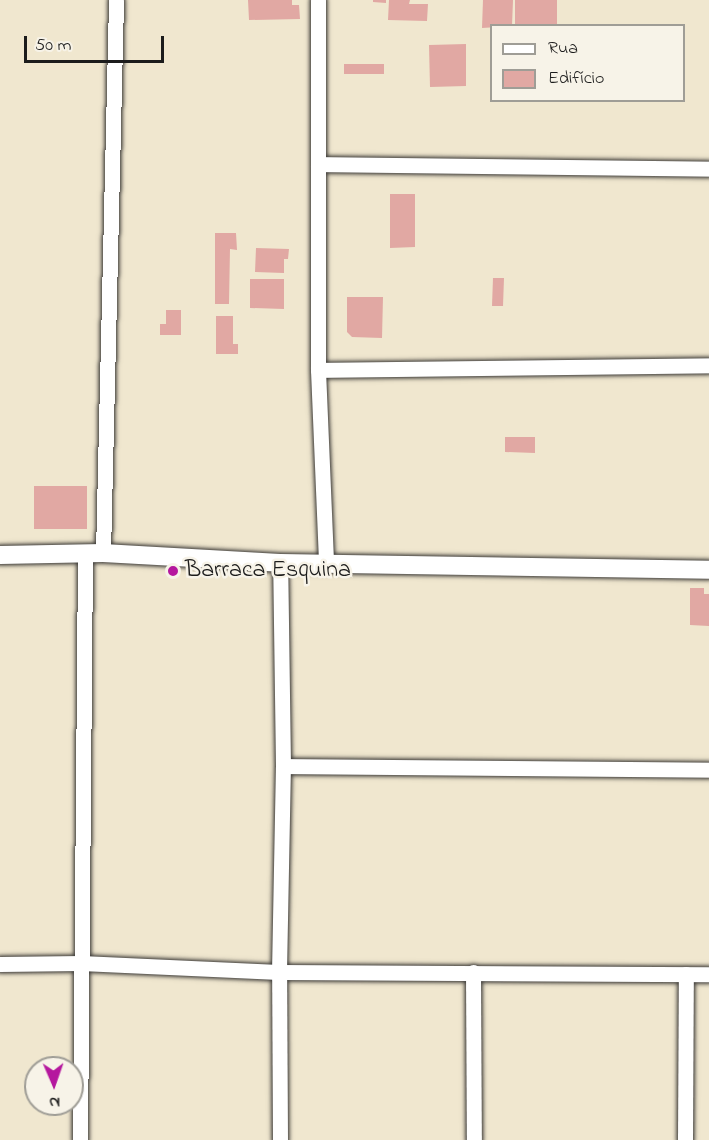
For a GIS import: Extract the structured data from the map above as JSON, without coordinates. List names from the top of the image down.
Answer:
{
  "places": ["Barraca Esquina"],
  "legend": ["Rua", "Edifício"],
  "scale_bar": "50 m",
  "north": "bottom"
}
